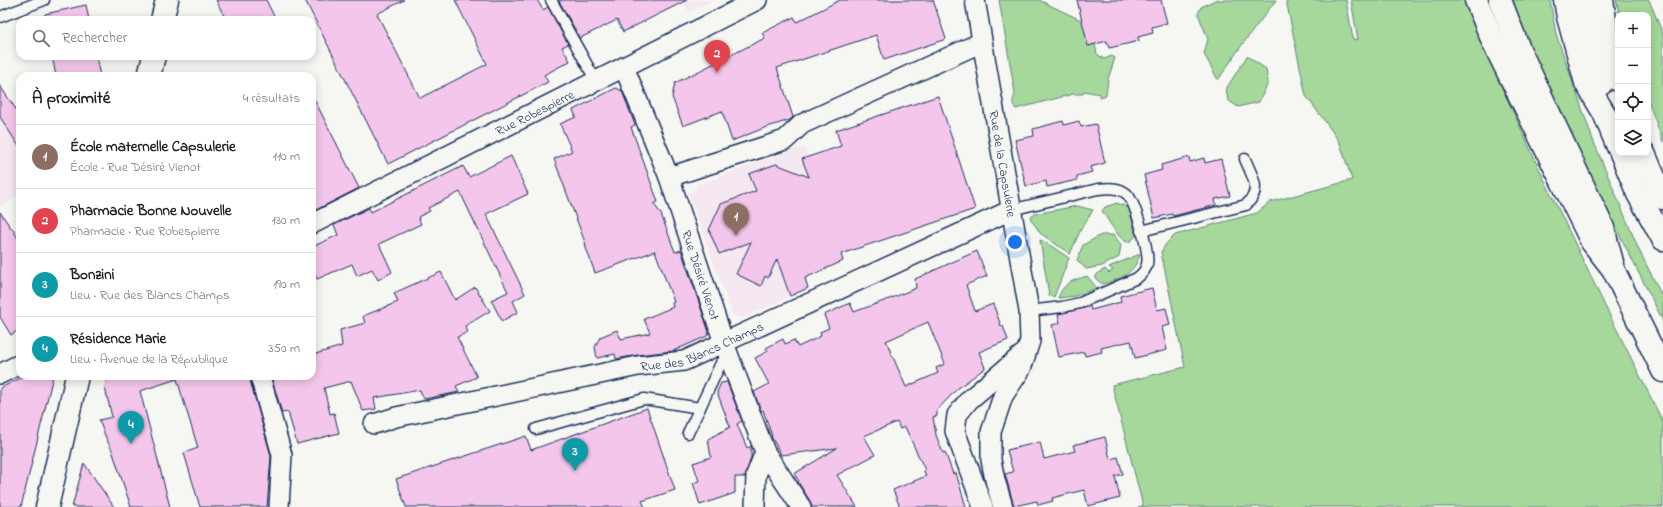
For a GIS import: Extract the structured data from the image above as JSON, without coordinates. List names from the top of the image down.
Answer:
{
  "streets": {
    "street": [
      "Rue Robespierre",
      "Rue de la Capsulerie",
      "Rue Désiré Vienot",
      "Rue des Blancs Champs"
    ]
  },
  "crossings": [
    ["Rue Robespierre", "Rue Désiré Vienot"],
    ["Rue de la Capsulerie", "Rue des Blancs Champs"],
    ["Rue Désiré Vienot", "Rue des Blancs Champs"]
  ],
  "page": {
    "map_buttons": ["+", "−"],
    "search": "Rechercher",
    "pins": [
      "2",
      "1",
      "4",
      "3"
    ],
    "heading": ["À proximité", "4 résultats"],
    "list": [
      {
        "mark": "1",
        "name": "École maternelle Capsulerie",
        "note": "École · Rue Désiré Vienot",
        "value": "110 m"
      },
      {
        "mark": "2",
        "name": "Pharmacie Bonne Nouvelle",
        "note": "Pharmacie · Rue Robespierre",
        "value": "130 m"
      },
      {
        "mark": "3",
        "name": "Bonzini",
        "note": "Lieu · Rue des Blancs Champs",
        "value": "190 m"
      },
      {
        "mark": "4",
        "name": "Résidence Marie",
        "note": "Lieu · Avenue de la République",
        "value": "350 m"
      }
    ]
  }
}
